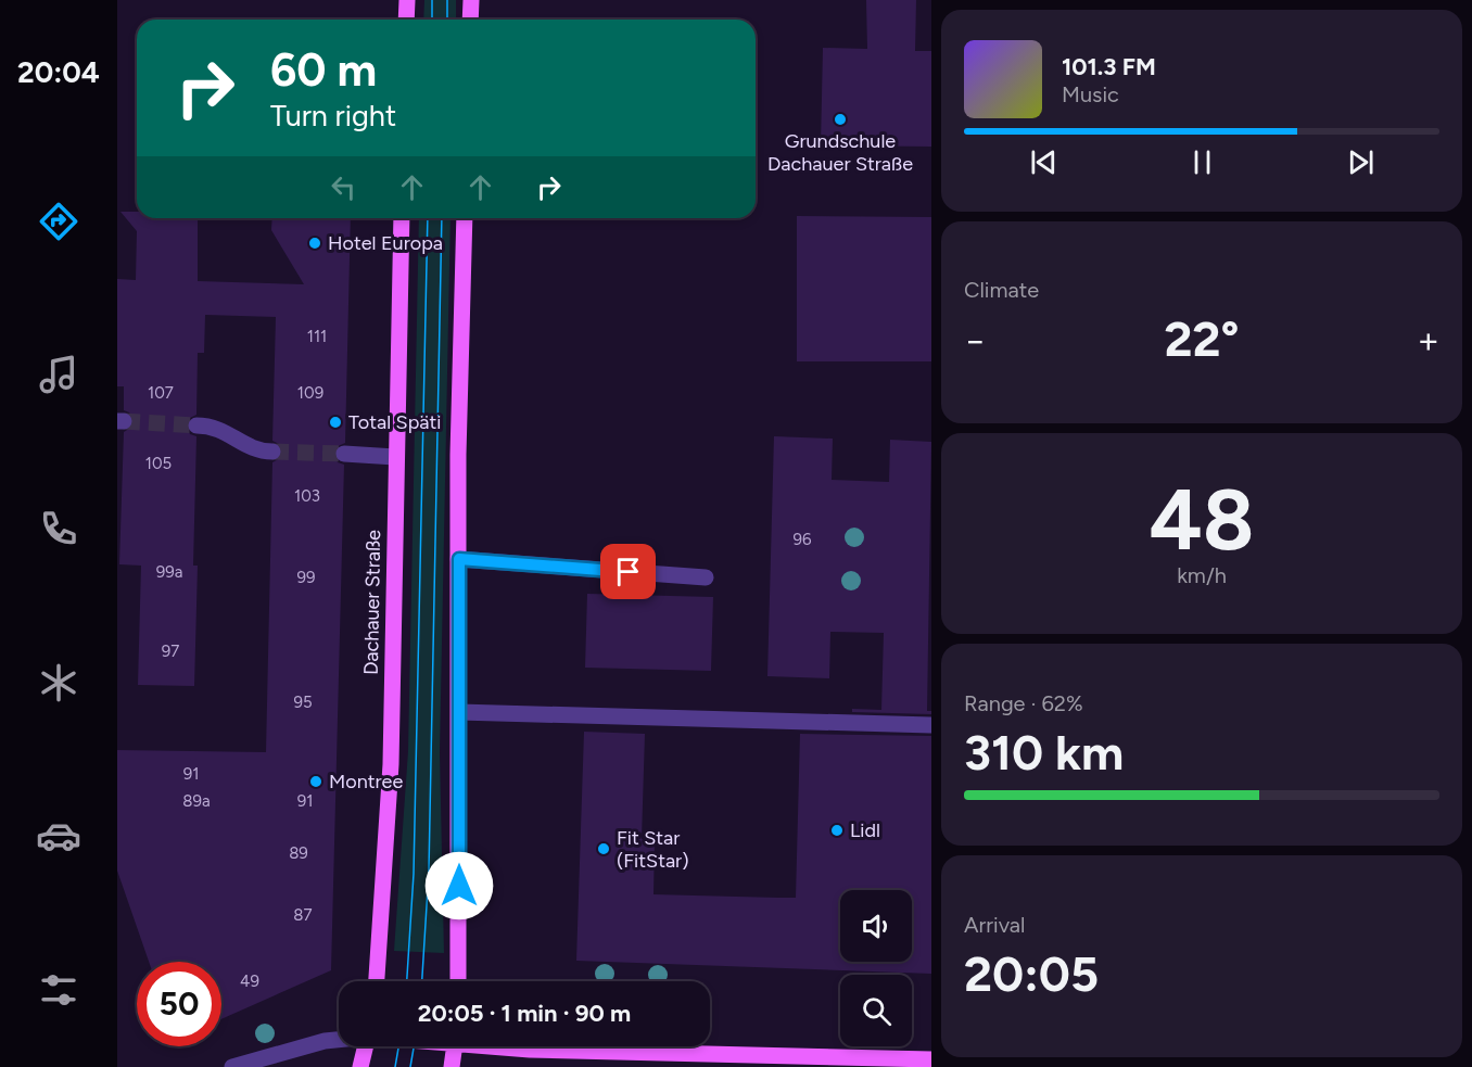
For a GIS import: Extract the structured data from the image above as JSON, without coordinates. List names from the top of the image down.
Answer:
{
  "streets": {
    "main road": ["Dachauer Straße"]
  },
  "places": [
    "Grundschule Dachauer Straße",
    "Hotel Europa",
    "Total Späti",
    "Montree",
    "Lidl",
    "Fit Star (FitStar)"
  ],
  "house_numbers": [
    "111",
    "107",
    "109",
    "105",
    "103",
    "96",
    "99a",
    "99",
    "97",
    "95",
    "91",
    "89a",
    "91",
    "89",
    "87",
    "49"
  ],
  "page": {
    "tabs": "20:04",
    "turn": ["60 m", "Turn right"],
    "song": ["101.3 FM", "Music"],
    "tile": [
      "Climate",
      ["48", "km/h"],
      ["Range · 62%", "310 km"],
      ["Arrival", "20:05"]
    ],
    "heat": ["−", "22°", "+"],
    "limit": "50",
    "trip": "20:05 · 1 min · 90 m"
  }
}
